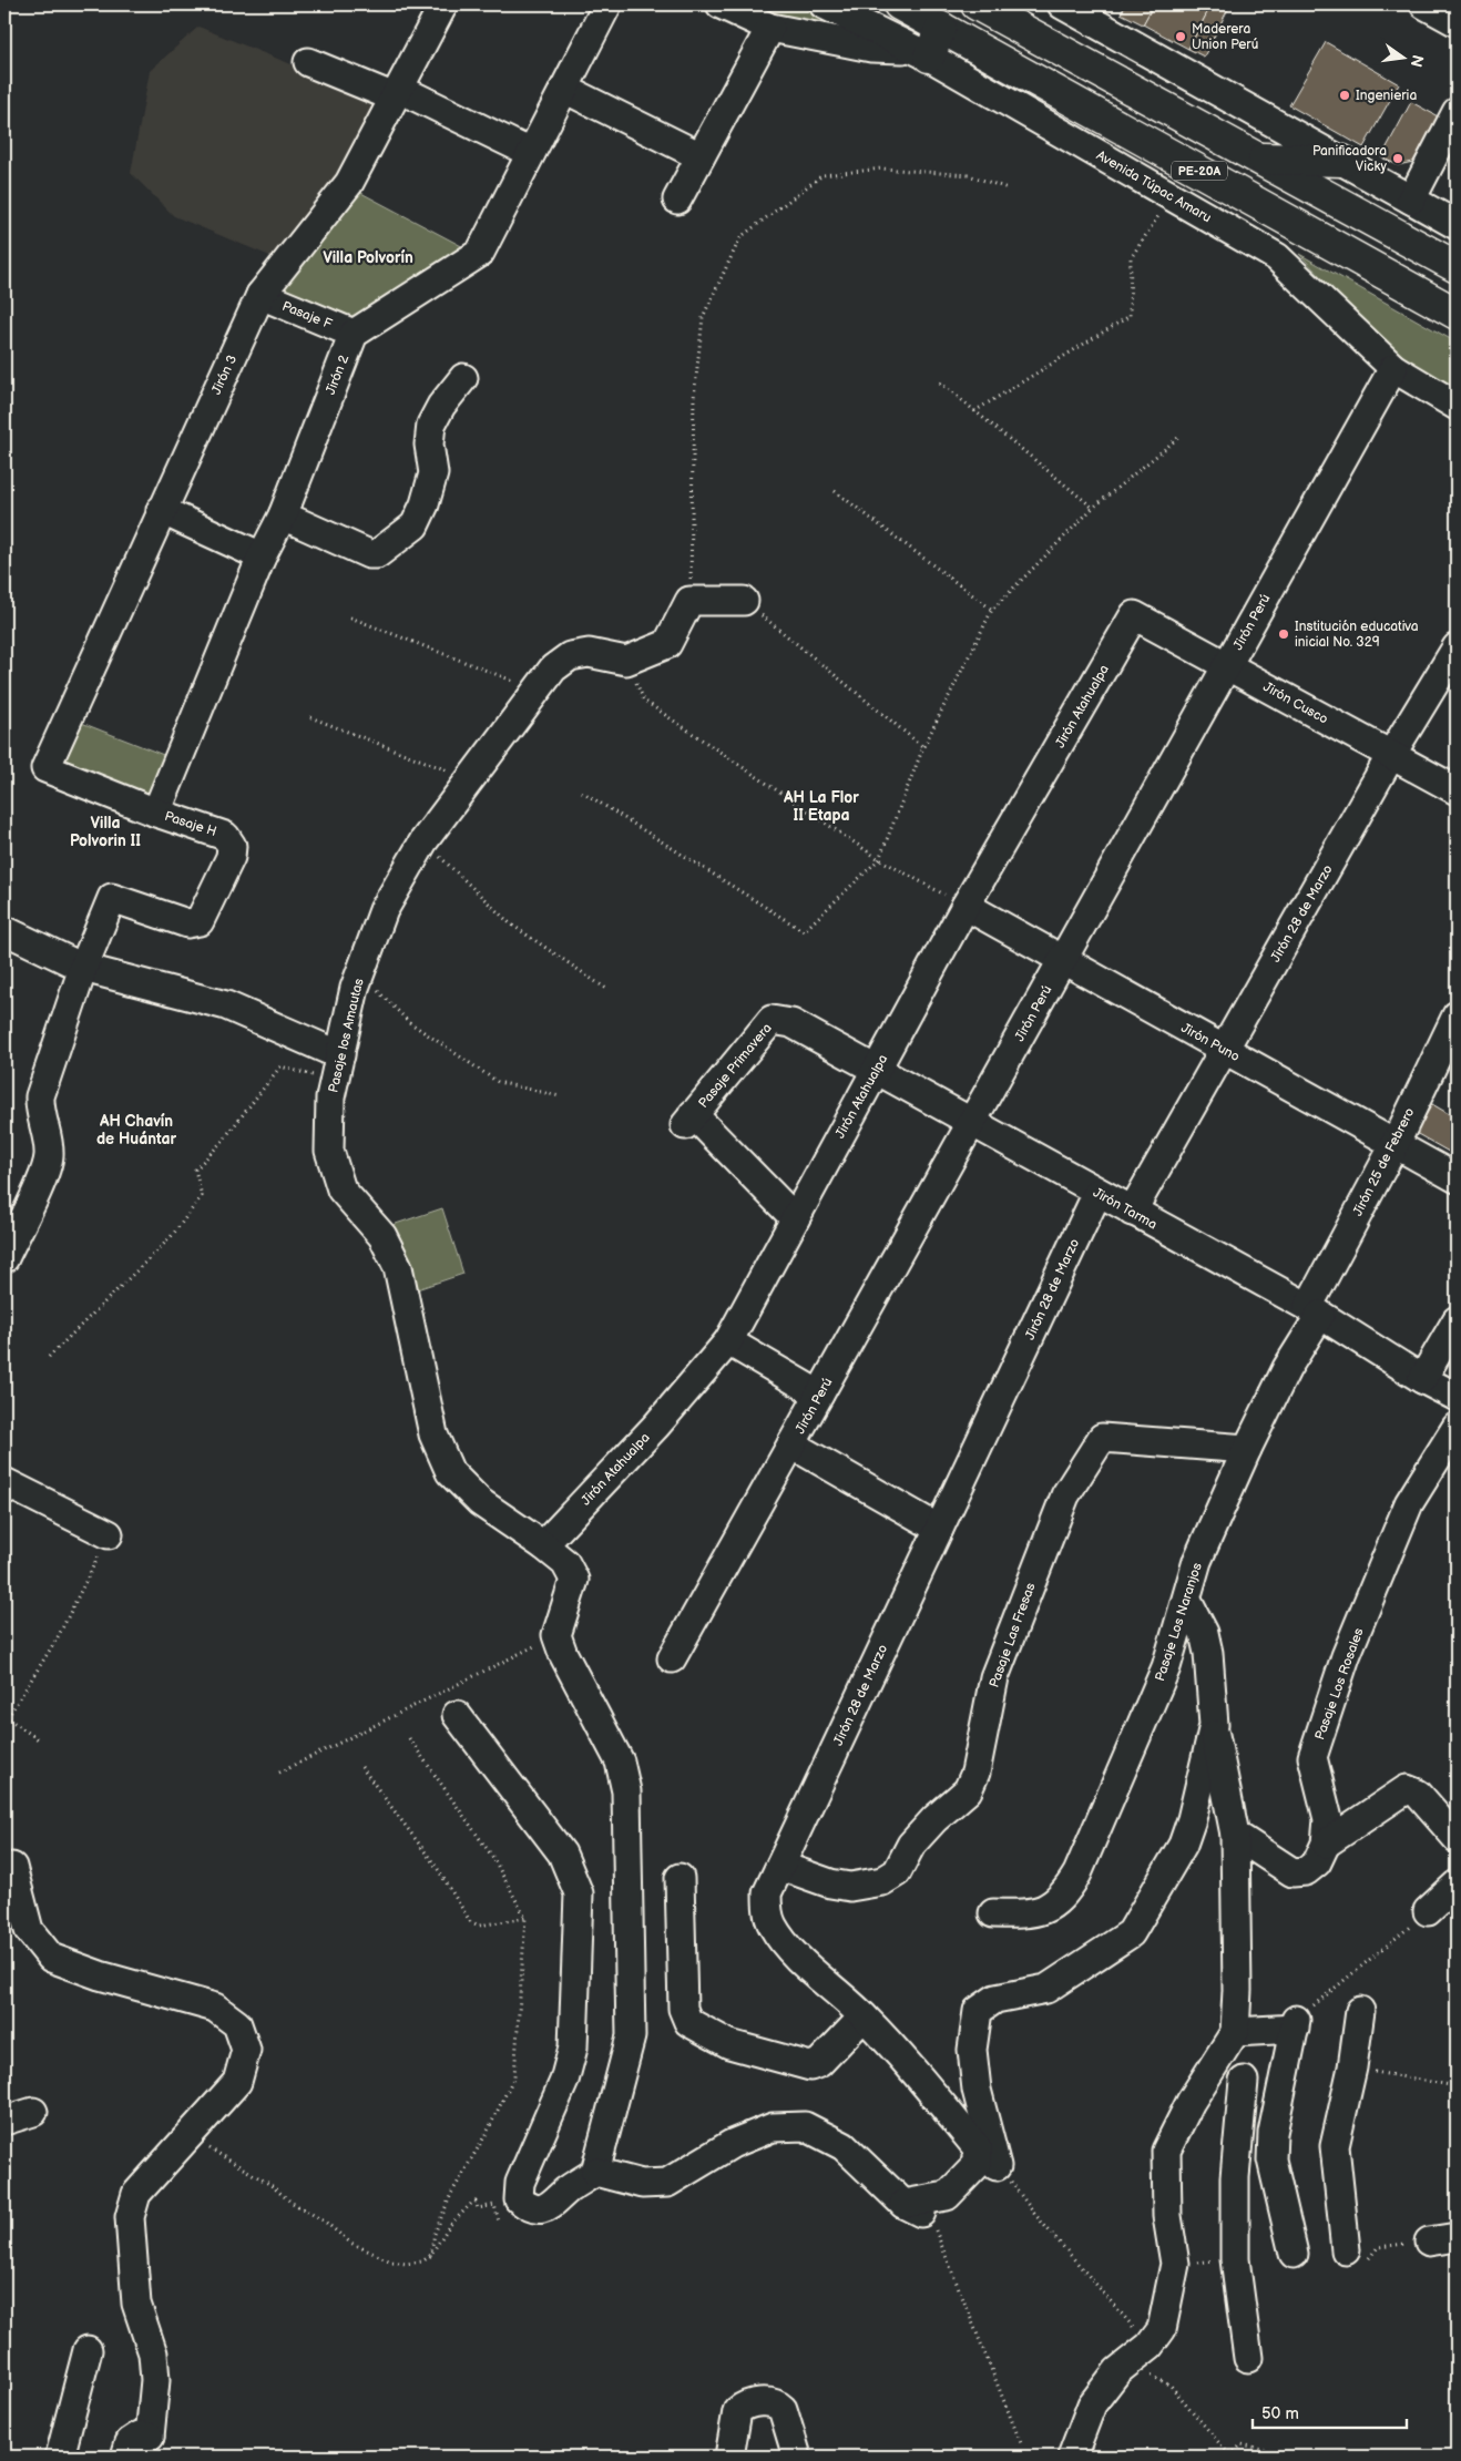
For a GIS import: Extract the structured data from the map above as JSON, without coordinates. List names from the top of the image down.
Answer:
{
  "streets": {
    "highway": ["PE-20A"],
    "street": [
      "Avenida Túpac Amaru",
      "Pasaje F",
      "Jirón 3",
      "Jirón 2",
      "Jirón Perú",
      "Jirón Cusco",
      "Jirón Atahualpa",
      "Pasaje H",
      "Jirón 28 de Marzo",
      "Pasaje los Amautas",
      "Jirón Puno",
      "Pasaje Primavera",
      "Jirón 25 de Febrero",
      "Jirón Tarma",
      "Pasaje Los Naranjos",
      "Pasaje Las Fresas",
      "Pasaje Los Rosales"
    ]
  },
  "crossings": [
    ["Avenida Túpac Amaru", "Jirón Perú"],
    ["Pasaje F", "Jirón 3"],
    ["Pasaje F", "Jirón 2"],
    ["Jirón 3", "Pasaje H"],
    ["Jirón 2", "Pasaje H"],
    ["Jirón Perú", "Jirón Cusco"],
    ["Jirón Perú", "Jirón Puno"],
    ["Jirón Perú", "Jirón Tarma"],
    ["Jirón Cusco", "Jirón Atahualpa"],
    ["Jirón Cusco", "Jirón 28 de Marzo"],
    ["Jirón Atahualpa", "Pasaje los Amautas"],
    ["Jirón Atahualpa", "Jirón Puno"],
    ["Jirón Atahualpa", "Pasaje Primavera"],
    ["Jirón Atahualpa", "Jirón Tarma"],
    ["Jirón 28 de Marzo", "Jirón Puno"],
    ["Jirón 28 de Marzo", "Jirón Tarma"],
    ["Jirón 28 de Marzo", "Pasaje Las Fresas"],
    ["Jirón Puno", "Jirón 25 de Febrero"],
    ["Pasaje Primavera", "Jirón Tarma"],
    ["Jirón 25 de Febrero", "Jirón Tarma"],
    ["Jirón 25 de Febrero", "Pasaje Los Naranjos"],
    ["Jirón Tarma", "Pasaje Los Naranjos"],
    ["Pasaje Los Naranjos", "Pasaje Las Fresas"]
  ],
  "districts": [
    "Villa Polvorín",
    "AH La Flor II Etapa",
    "Villa Polvorin II",
    "AH Chavín de Huántar"
  ],
  "places": [
    "Maderera Union Perú",
    "Ingenieria",
    "Panificadora Vicky",
    "Institución educativa inicial No. 329"
  ],
  "scale_bar": "50 m",
  "north": "right"
}
